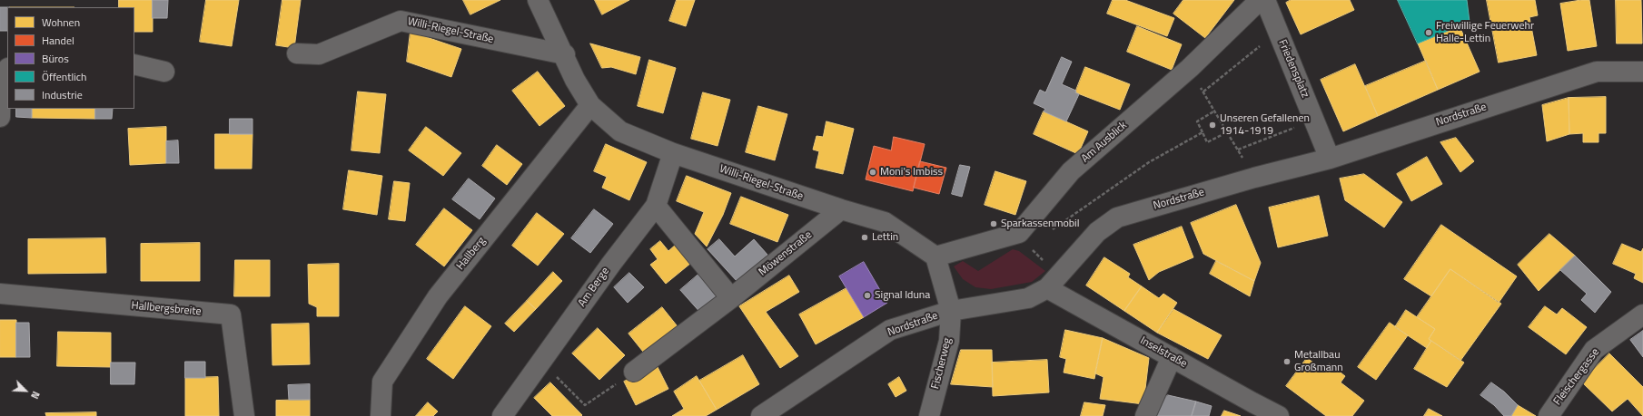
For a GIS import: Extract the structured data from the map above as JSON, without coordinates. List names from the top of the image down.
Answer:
{
  "streets": {
    "street": [
      "Willi-Riegel-Straße",
      "Friedensplatz",
      "Nordstraße",
      "Am Ausblick",
      "Hallberg",
      "Möwenstraße",
      "Am Berge",
      "Hallbergsbreite",
      "Inselstraße",
      "Fischerweg",
      "Fleischergasse"
    ]
  },
  "crossings": [
    ["Willi-Riegel-Straße", "Hallberg"],
    ["Willi-Riegel-Straße", "Möwenstraße"],
    ["Willi-Riegel-Straße", "Am Berge"],
    ["Friedensplatz", "Nordstraße"],
    ["Nordstraße", "Inselstraße"],
    ["Nordstraße", "Fischerweg"]
  ],
  "places": [
    "Freiwillige Feuerwehr Halle-Lettin",
    "Unseren Gefallenen 1914-1919",
    "Moni's Imbiss",
    "Sparkassenmobil",
    "Lettin",
    "Signal Iduna",
    "Metallbau Großmann"
  ],
  "legend": [
    "Wohnen",
    "Handel",
    "Büros",
    "Öffentlich",
    "Industrie"
  ],
  "north": "bottom right"
}
